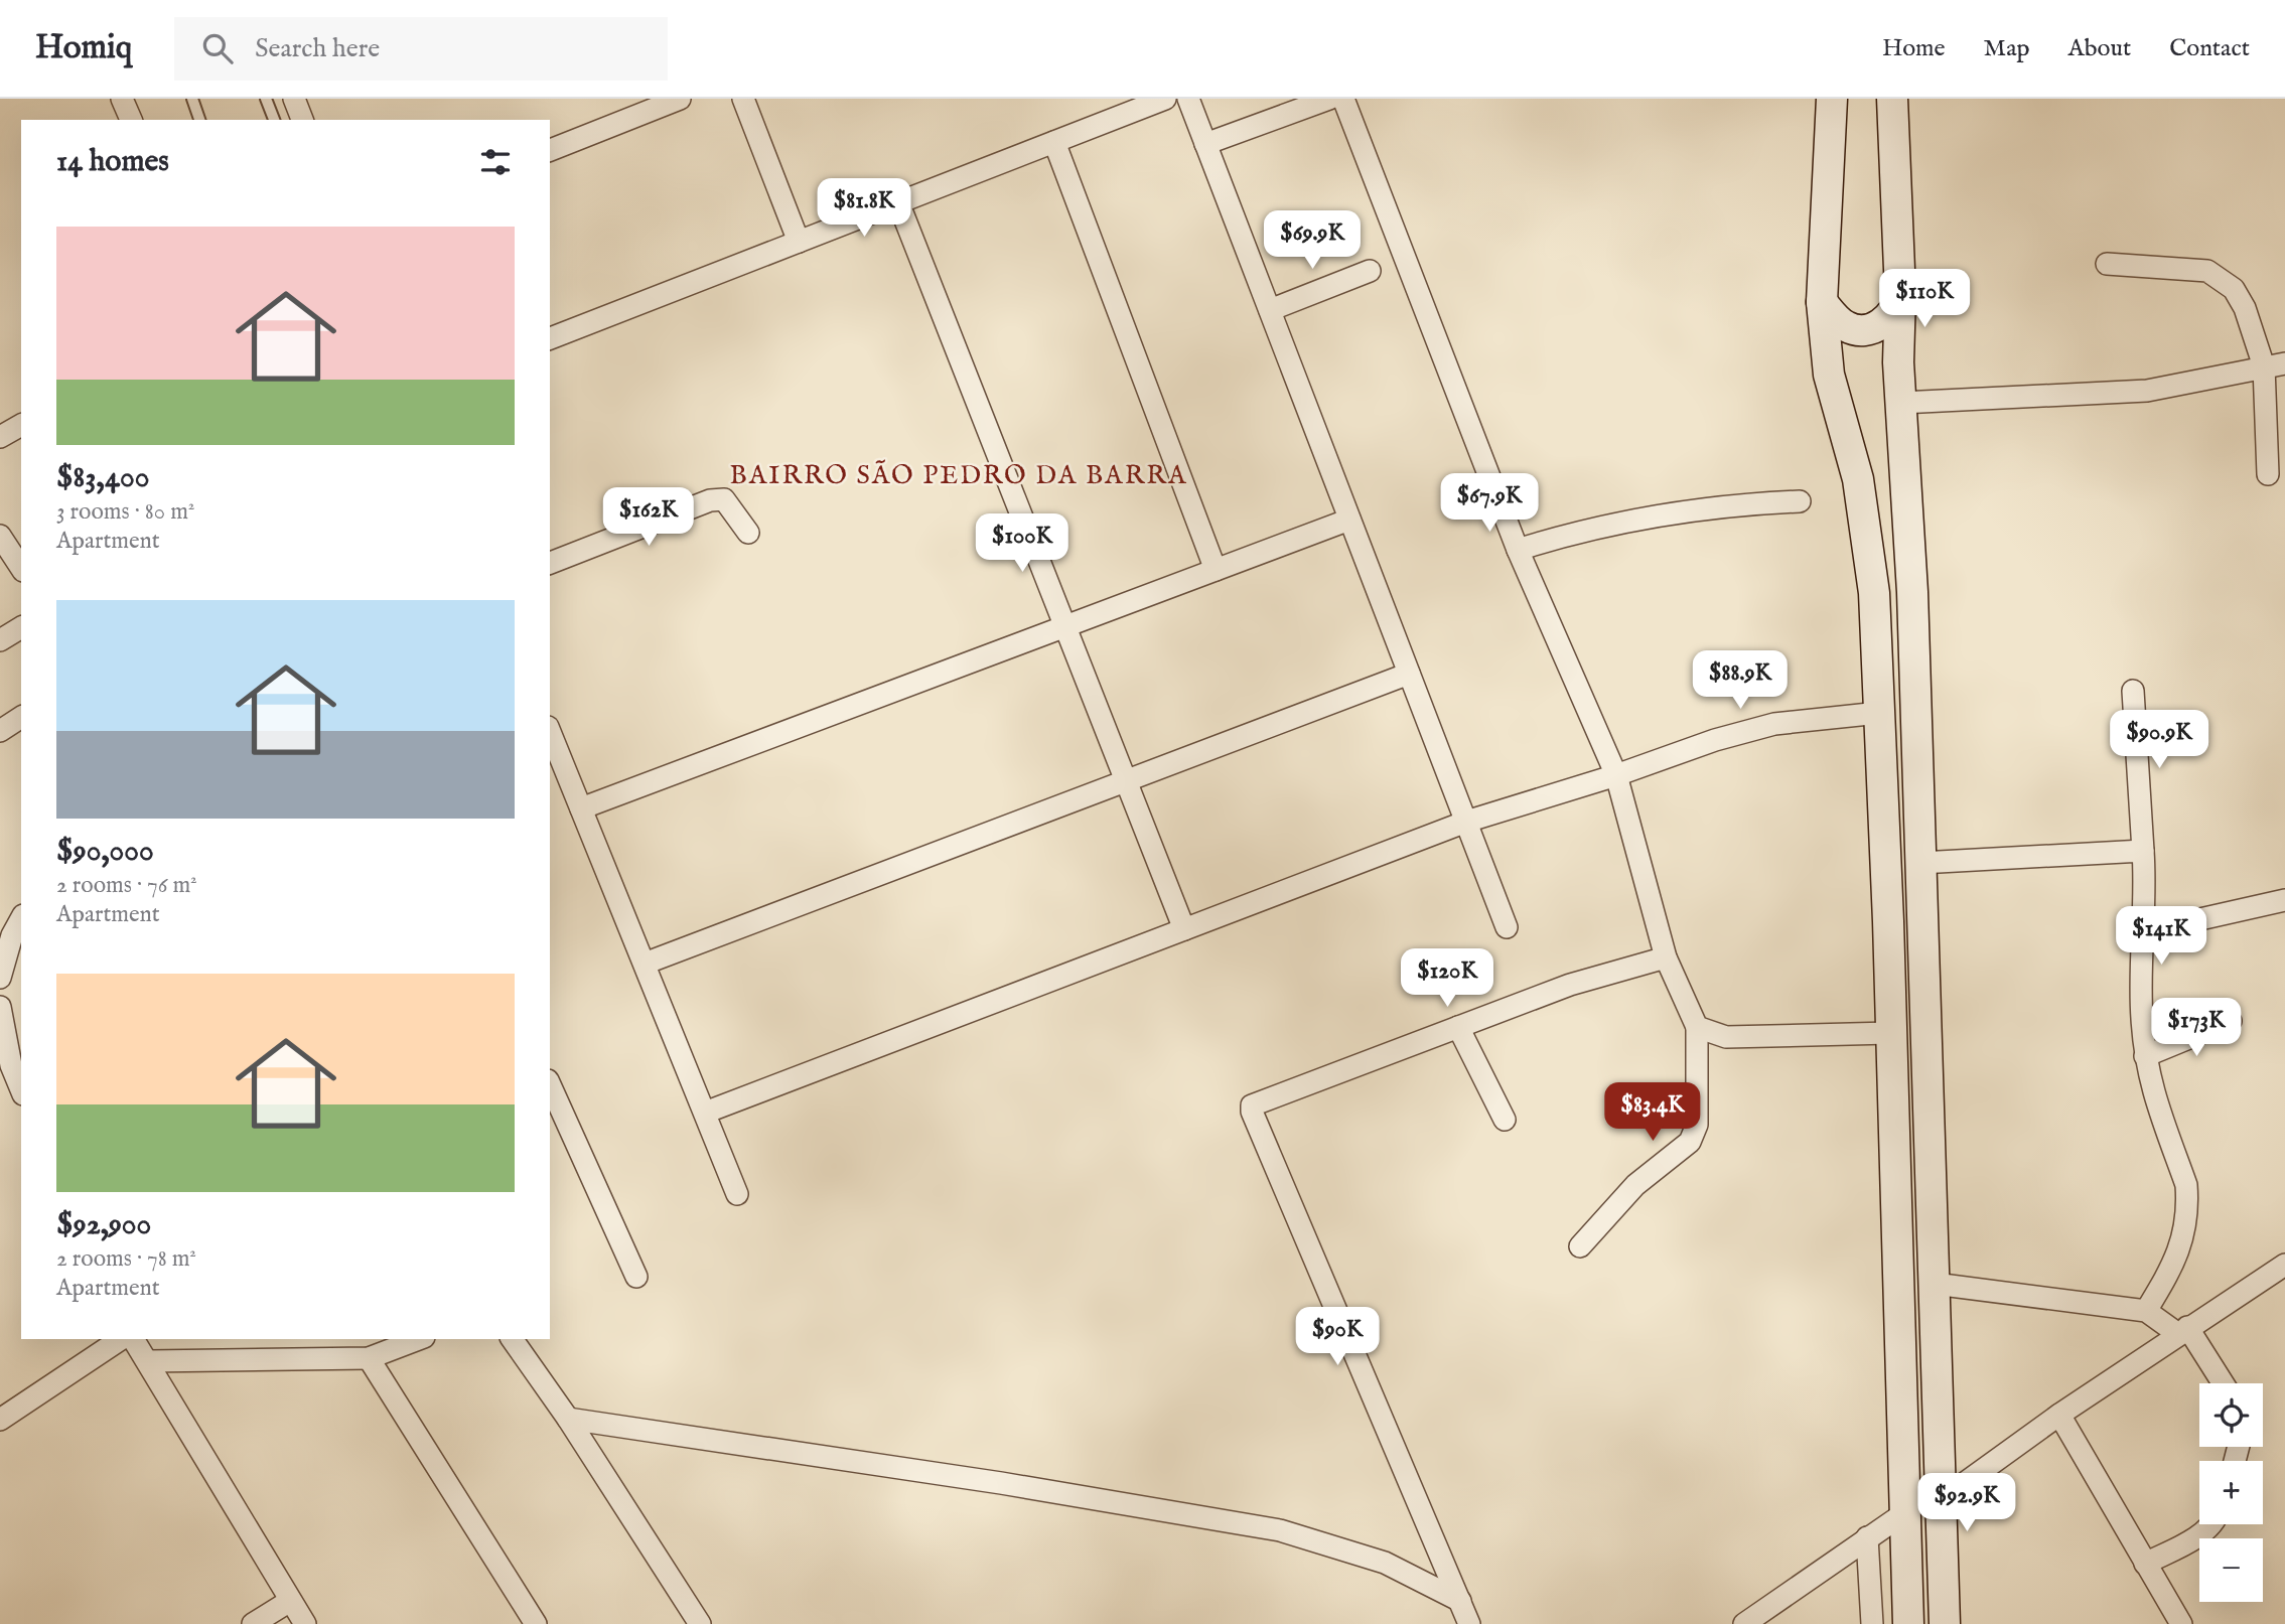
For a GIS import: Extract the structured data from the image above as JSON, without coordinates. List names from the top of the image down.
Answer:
{
  "districts": ["BAIRRO SÃO PEDRO DA BARRA"],
  "page": {
    "header": "Homiq",
    "search": "Search here",
    "nav": [
      "Home",
      "Map",
      "About",
      "Contact"
    ],
    "heading": "14 homes",
    "price": [
      "$81.8K",
      "$69.9K",
      "$110K",
      "$67.9K",
      "$162K",
      "$100K",
      "$88.9K",
      "$90.9K",
      "$141K",
      "$120K",
      "$173K",
      "$83.4K",
      "$90K",
      "$92.9K"
    ],
    "list": [
      {
        "name": "$83,400",
        "note": "3 rooms · 80 m² · Apartment"
      },
      {
        "name": "$90,000",
        "note": "2 rooms · 76 m² · Apartment"
      },
      {
        "name": "$92,900",
        "note": "2 rooms · 78 m² · Apartment"
      }
    ],
    "map_buttons": ["+", "−"]
  }
}
